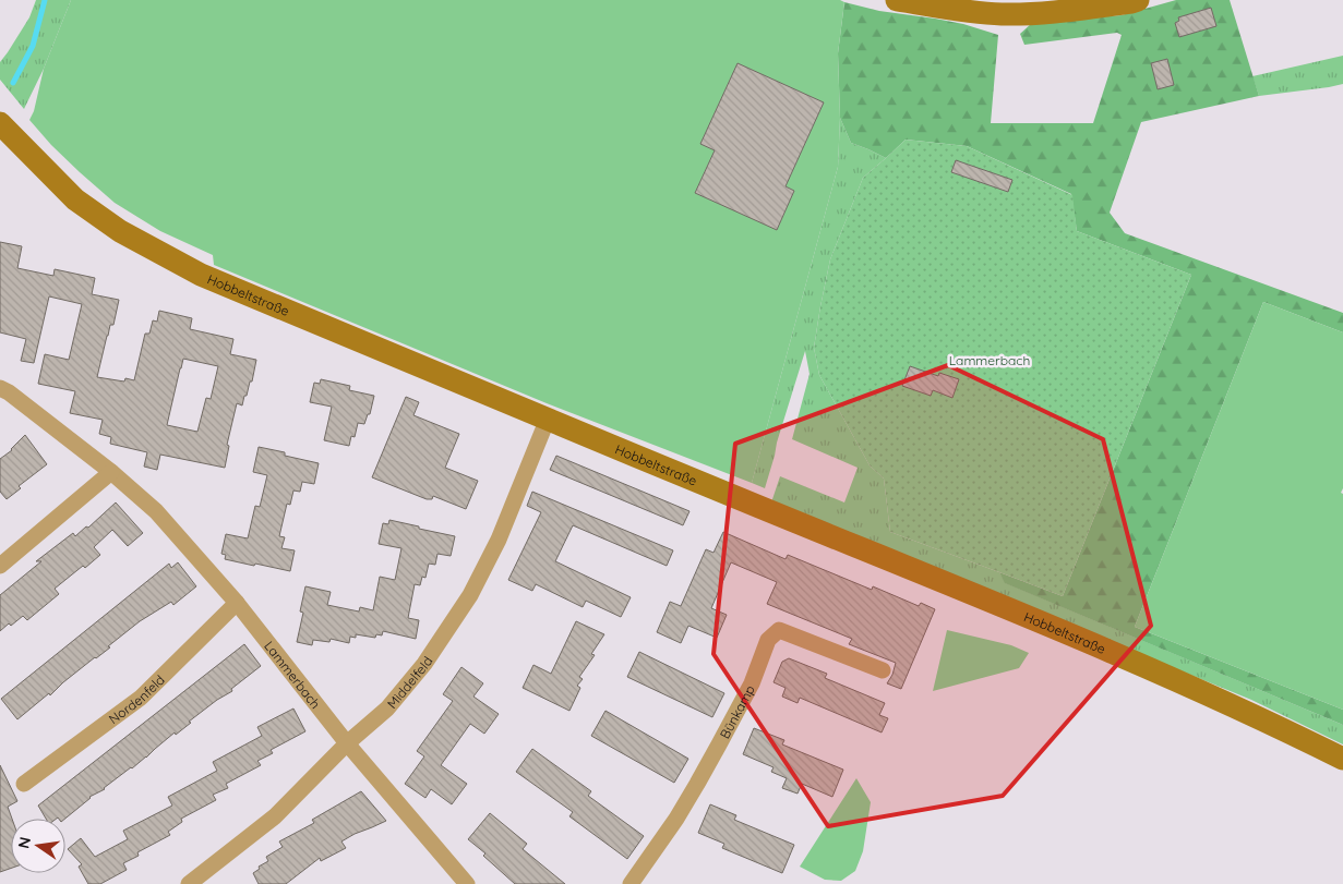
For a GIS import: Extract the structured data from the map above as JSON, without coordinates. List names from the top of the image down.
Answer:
{
  "streets": {
    "street": [
      "Hobbeltstraße",
      "Lammerbach",
      "Middelfeld",
      "Nordenfeld",
      "Bünkamp"
    ]
  },
  "crossings": [
    ["Hobbeltstraße", "Middelfeld"],
    ["Lammerbach", "Middelfeld"],
    ["Lammerbach", "Nordenfeld"]
  ],
  "parks": ["Lammerbach"],
  "north": "left"
}
